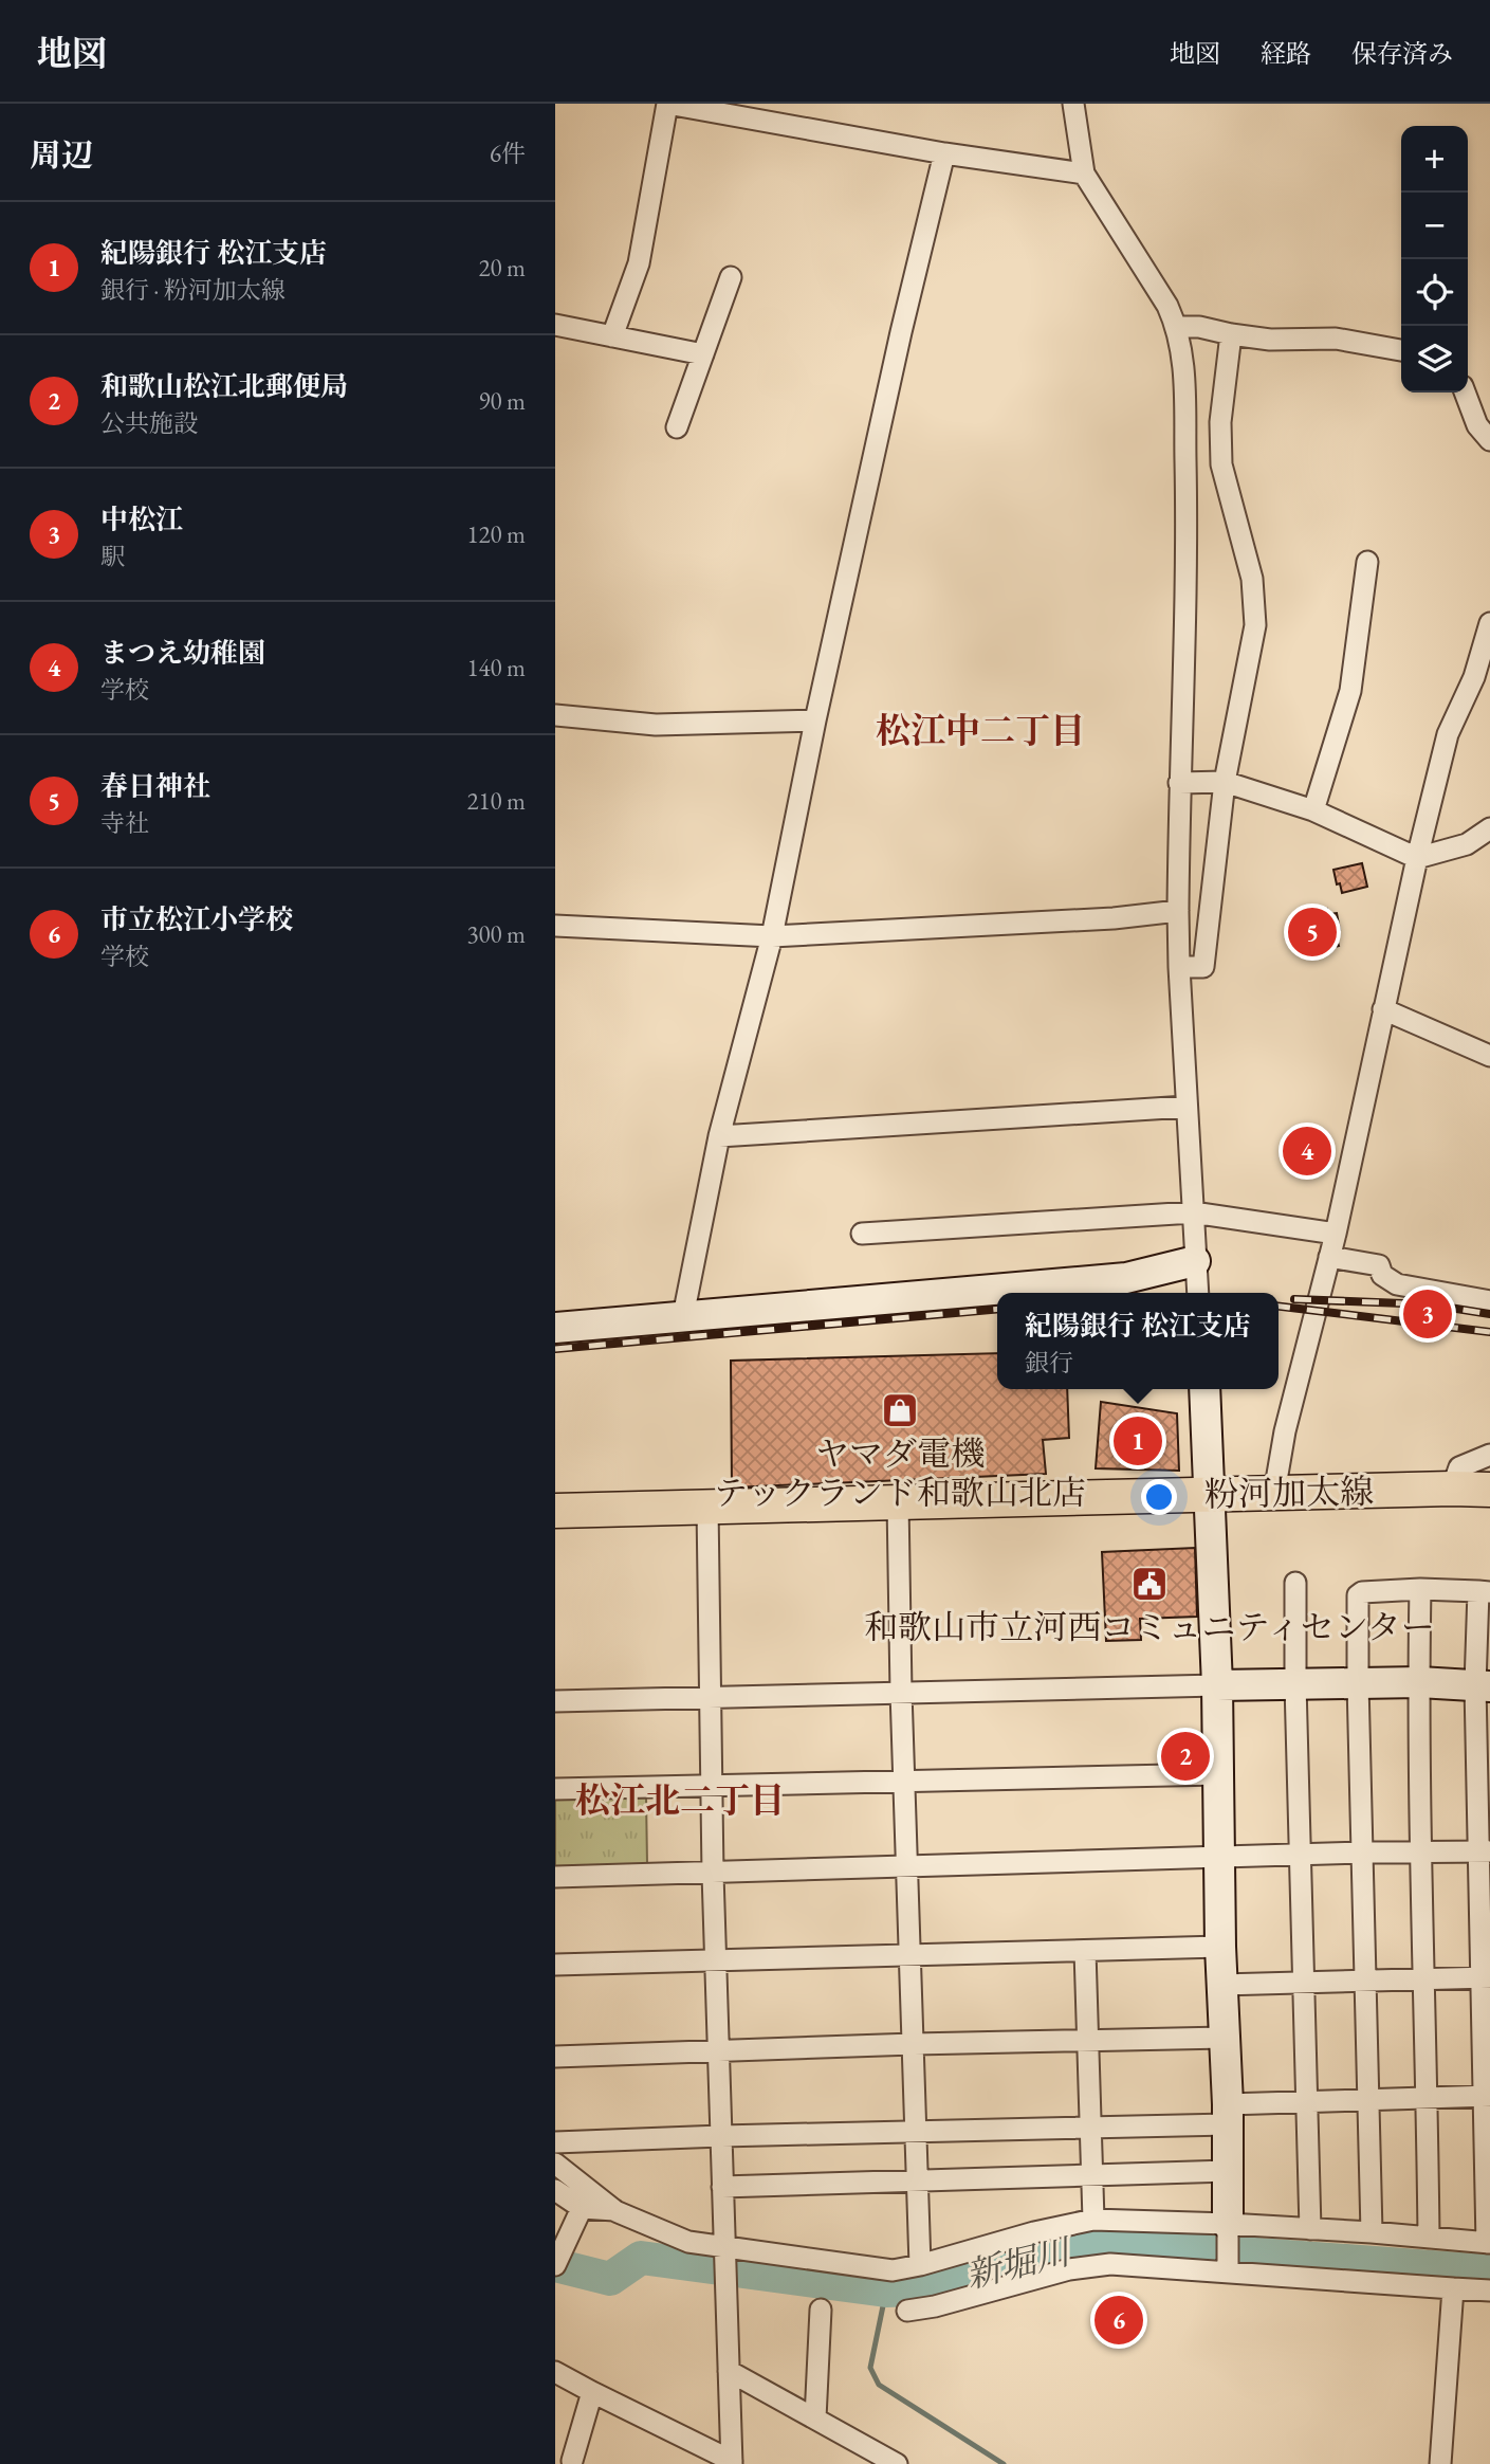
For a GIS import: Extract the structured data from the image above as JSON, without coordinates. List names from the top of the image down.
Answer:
{
  "streets": {
    "main road": ["粉河加太線"]
  },
  "districts": ["松江中二丁目", "松江北二丁目"],
  "water": ["新堀川"],
  "places": {
    "shop": ["ヤマダ電機 テックランド和歌山北店"],
    "public building": ["和歌山市立河西コミュニティセンター"]
  },
  "page": {
    "header": "地図",
    "nav": ["地図", "経路", "保存済み"],
    "heading": ["周辺", "6件"],
    "map_buttons": ["+", "−"],
    "list": [
      {
        "mark": "1",
        "name": "紀陽銀行 松江支店",
        "note": "銀行 · 粉河加太線",
        "value": "20 m"
      },
      {
        "mark": "2",
        "name": "和歌山松江北郵便局",
        "note": "公共施設",
        "value": "90 m"
      },
      {
        "mark": "3",
        "name": "中松江",
        "note": "駅",
        "value": "120 m"
      },
      {
        "mark": "4",
        "name": "まつえ幼稚園",
        "note": "学校",
        "value": "140 m"
      },
      {
        "mark": "5",
        "name": "春日神社",
        "note": "寺社",
        "value": "210 m"
      },
      {
        "mark": "6",
        "name": "市立松江小学校",
        "note": "学校",
        "value": "300 m"
      }
    ],
    "pins": [
      "5",
      "4",
      "3",
      "1",
      "2",
      "6"
    ],
    "popup": ["紀陽銀行 松江支店", "銀行"]
  }
}
